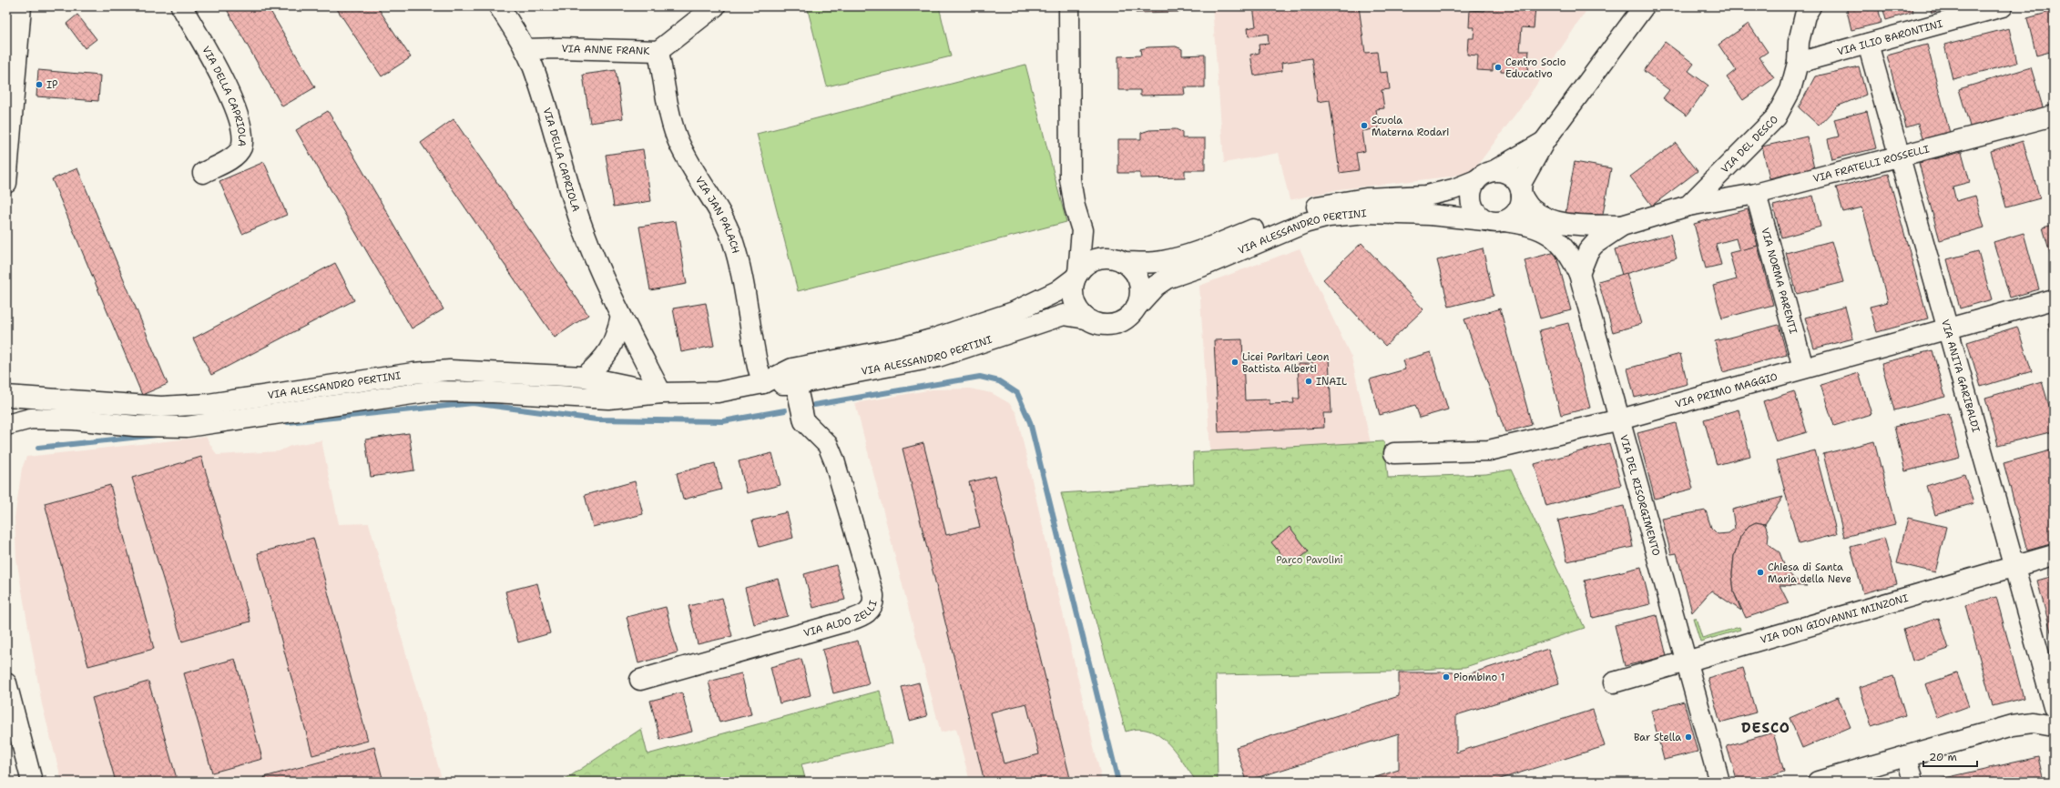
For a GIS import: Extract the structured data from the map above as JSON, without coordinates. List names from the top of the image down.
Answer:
{
  "streets": {
    "street": [
      "VIA ILIO BARONTINI",
      "VIA ANNE FRANK",
      "VIA DELLA CAPRIOLA",
      "VIA DEL DESCO",
      "VIA FRATELLI ROSSELLI",
      "VIA JAN PALACH",
      "VIA ALESSANDRO PERTINI",
      "VIA NORMA PARENTI",
      "VIA ANITA GARIBALDI",
      "VIA PRIMO MAGGIO",
      "VIA DEL RISORGIMENTO",
      "VIA ALDO ZELLI",
      "VIA DON GIOVANNI MINZONI"
    ]
  },
  "crossings": [
    ["VIA ILIO BARONTINI", "VIA DEL DESCO"],
    ["VIA ILIO BARONTINI", "VIA ANITA GARIBALDI"],
    ["VIA ANNE FRANK", "VIA DELLA CAPRIOLA"],
    ["VIA ANNE FRANK", "VIA JAN PALACH"],
    ["VIA DELLA CAPRIOLA", "VIA ALESSANDRO PERTINI"],
    ["VIA DEL DESCO", "VIA FRATELLI ROSSELLI"],
    ["VIA FRATELLI ROSSELLI", "VIA NORMA PARENTI"],
    ["VIA FRATELLI ROSSELLI", "VIA ANITA GARIBALDI"],
    ["VIA JAN PALACH", "VIA ALESSANDRO PERTINI"],
    ["VIA ALESSANDRO PERTINI", "VIA ALDO ZELLI"],
    ["VIA NORMA PARENTI", "VIA PRIMO MAGGIO"],
    ["VIA ANITA GARIBALDI", "VIA PRIMO MAGGIO"],
    ["VIA ANITA GARIBALDI", "VIA DON GIOVANNI MINZONI"],
    ["VIA PRIMO MAGGIO", "VIA DEL RISORGIMENTO"],
    ["VIA DEL RISORGIMENTO", "VIA DON GIOVANNI MINZONI"]
  ],
  "districts": ["DESCO"],
  "parks": ["Parco Pavolini"],
  "places": [
    "Centro Socio Educativo",
    "IP",
    "Scuola Materna Rodari",
    "Licei Paritari Leon Battista Alberti",
    "INAIL",
    "Chiesa di Santa Maria della Neve",
    "Piombino 1",
    "Bar Stella"
  ],
  "scale_bar": "20 m"
}
